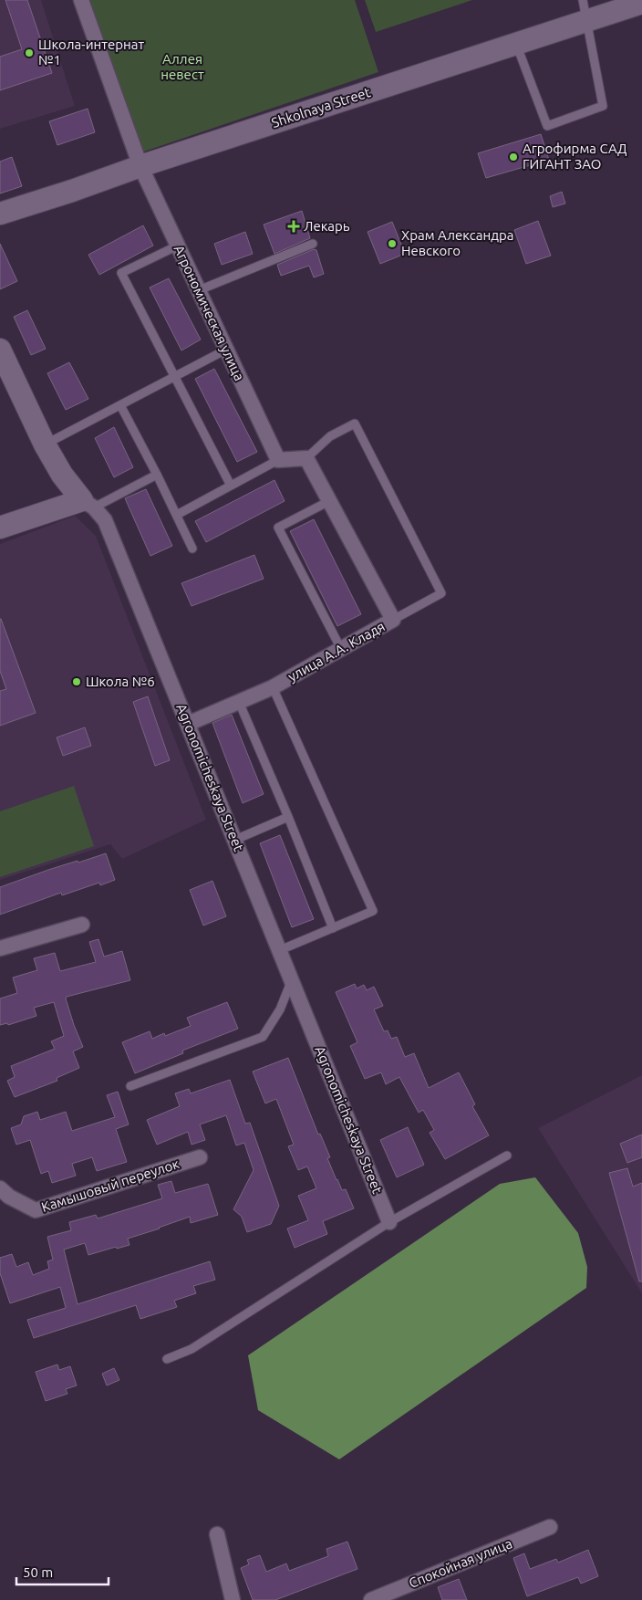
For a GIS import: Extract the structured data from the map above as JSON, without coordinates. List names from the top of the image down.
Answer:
{
  "streets": {
    "street": [
      "Shkolnaya Street",
      "Агрономическая улица",
      "улица А.А. Кладя",
      "Agronomicheskaya Street",
      "Камышовый переулок",
      "Спокойная улица"
    ]
  },
  "crossings": [
    ["Shkolnaya Street", "Агрономическая улица"],
    ["улица А.А. Кладя", "Agronomicheskaya Street"]
  ],
  "parks": ["Аллея невест"],
  "places": {
    "other": [
      "Школа-интернат №1",
      "Агрофирма САД ГИГАНТ ЗАО",
      "Храм Александра Невского",
      "Школа №6"
    ],
    "health": ["Лекарь"]
  },
  "scale_bar": "50 m"
}
